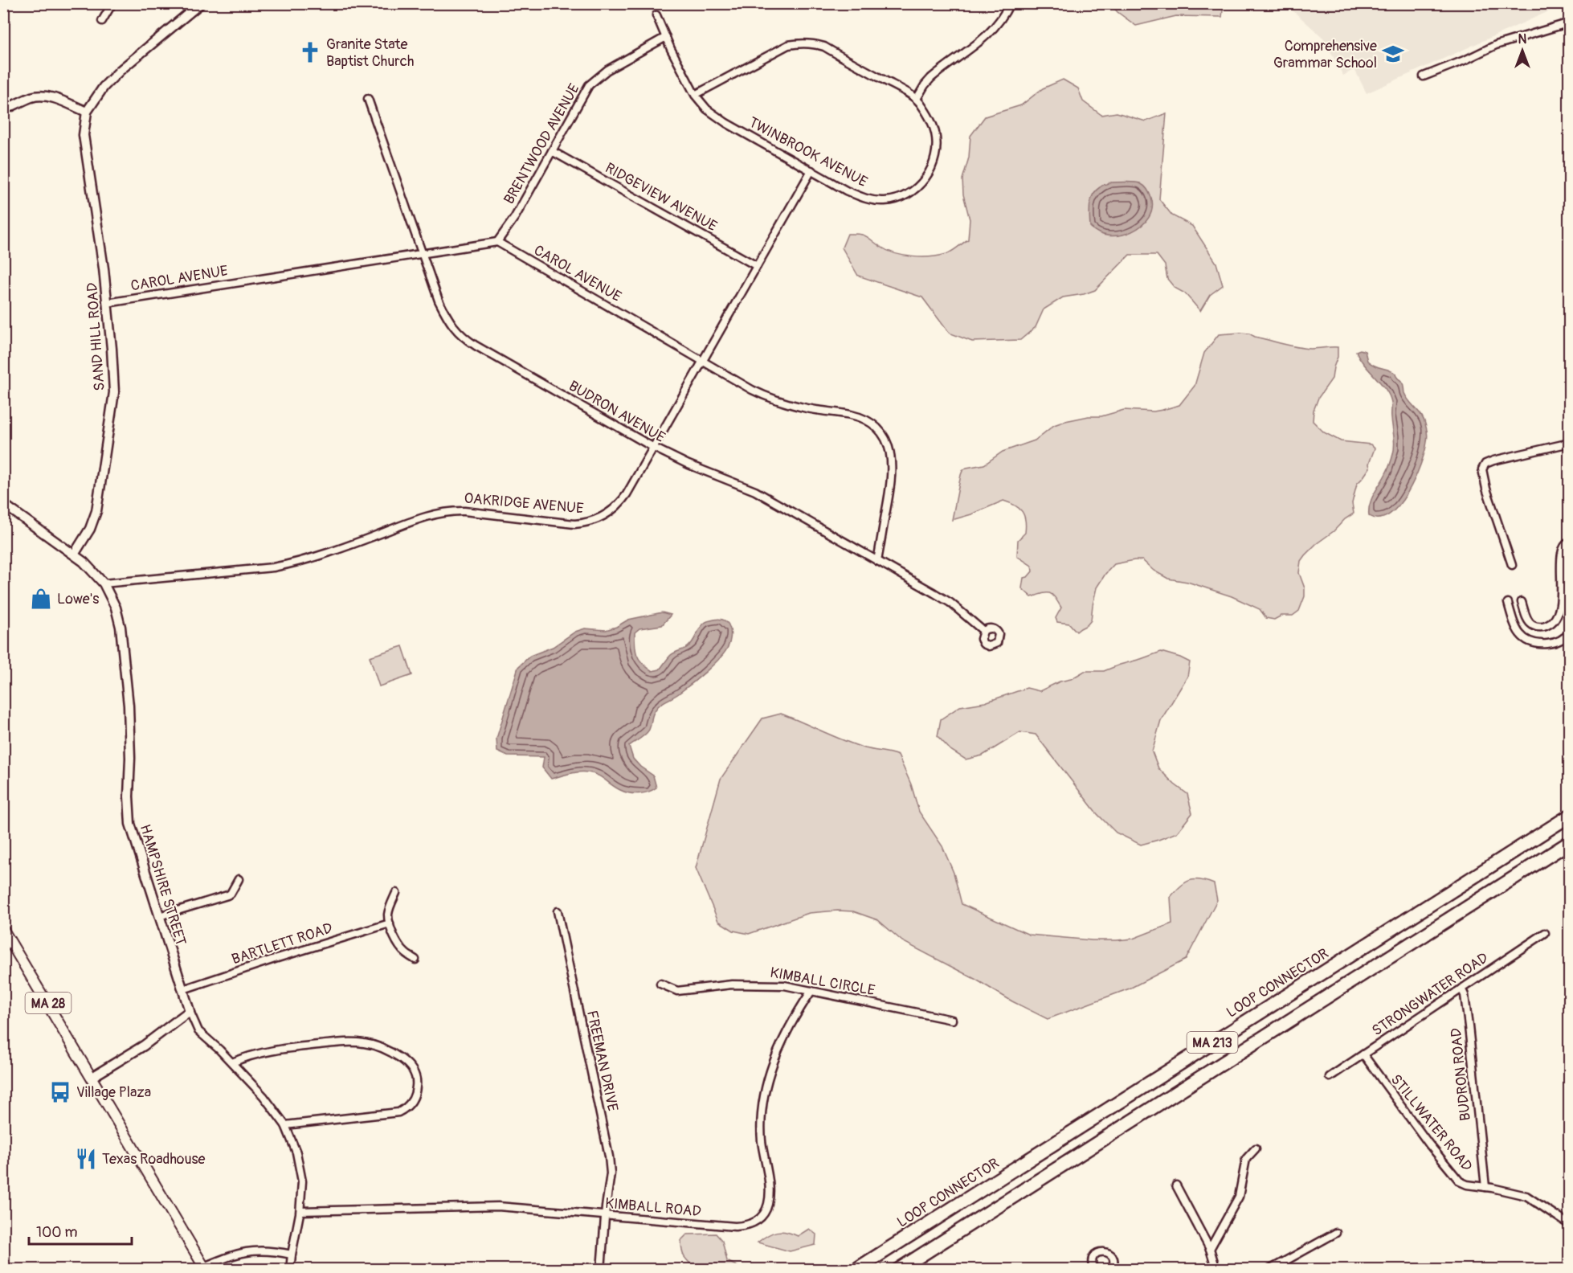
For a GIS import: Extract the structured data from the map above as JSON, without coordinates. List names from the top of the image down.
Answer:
{
  "streets": {
    "highway": ["LOOP CONNECTOR", "MA 213"],
    "main road": ["MA 28"],
    "street": [
      "BRENTWOOD AVENUE",
      "TWINBROOK AVENUE",
      "RIDGEVIEW AVENUE",
      "CAROL AVENUE",
      "SAND HILL ROAD",
      "BUDRON AVENUE",
      "OAKRIDGE AVENUE",
      "HAMPSHIRE STREET",
      "BARTLETT ROAD",
      "KIMBALL CIRCLE",
      "STRONGWATER ROAD",
      "FREEMAN DRIVE",
      "BUDRON ROAD",
      "STILLWATER ROAD",
      "KIMBALL ROAD"
    ]
  },
  "crossings": [
    ["BRENTWOOD AVENUE", "TWINBROOK AVENUE"],
    ["BRENTWOOD AVENUE", "RIDGEVIEW AVENUE"],
    ["BRENTWOOD AVENUE", "CAROL AVENUE"],
    ["TWINBROOK AVENUE", "OAKRIDGE AVENUE"],
    ["RIDGEVIEW AVENUE", "OAKRIDGE AVENUE"],
    ["CAROL AVENUE", "SAND HILL ROAD"],
    ["CAROL AVENUE", "BUDRON AVENUE"],
    ["CAROL AVENUE", "OAKRIDGE AVENUE"],
    ["SAND HILL ROAD", "HAMPSHIRE STREET"],
    ["BUDRON AVENUE", "OAKRIDGE AVENUE"],
    ["OAKRIDGE AVENUE", "HAMPSHIRE STREET"],
    ["HAMPSHIRE STREET", "BARTLETT ROAD"],
    ["HAMPSHIRE STREET", "KIMBALL ROAD"],
    ["KIMBALL CIRCLE", "KIMBALL ROAD"],
    ["STRONGWATER ROAD", "BUDRON ROAD"],
    ["STRONGWATER ROAD", "STILLWATER ROAD"],
    ["FREEMAN DRIVE", "KIMBALL ROAD"],
    ["BUDRON ROAD", "STILLWATER ROAD"]
  ],
  "places": {
    "church": ["Granite State Baptist Church"],
    "school or university": ["Comprehensive Grammar School"],
    "shop": ["Lowe's"],
    "bus stop": ["Village Plaza"],
    "restaurant": ["Texas Roadhouse"]
  },
  "scale_bar": "100 m",
  "north": "top"
}
